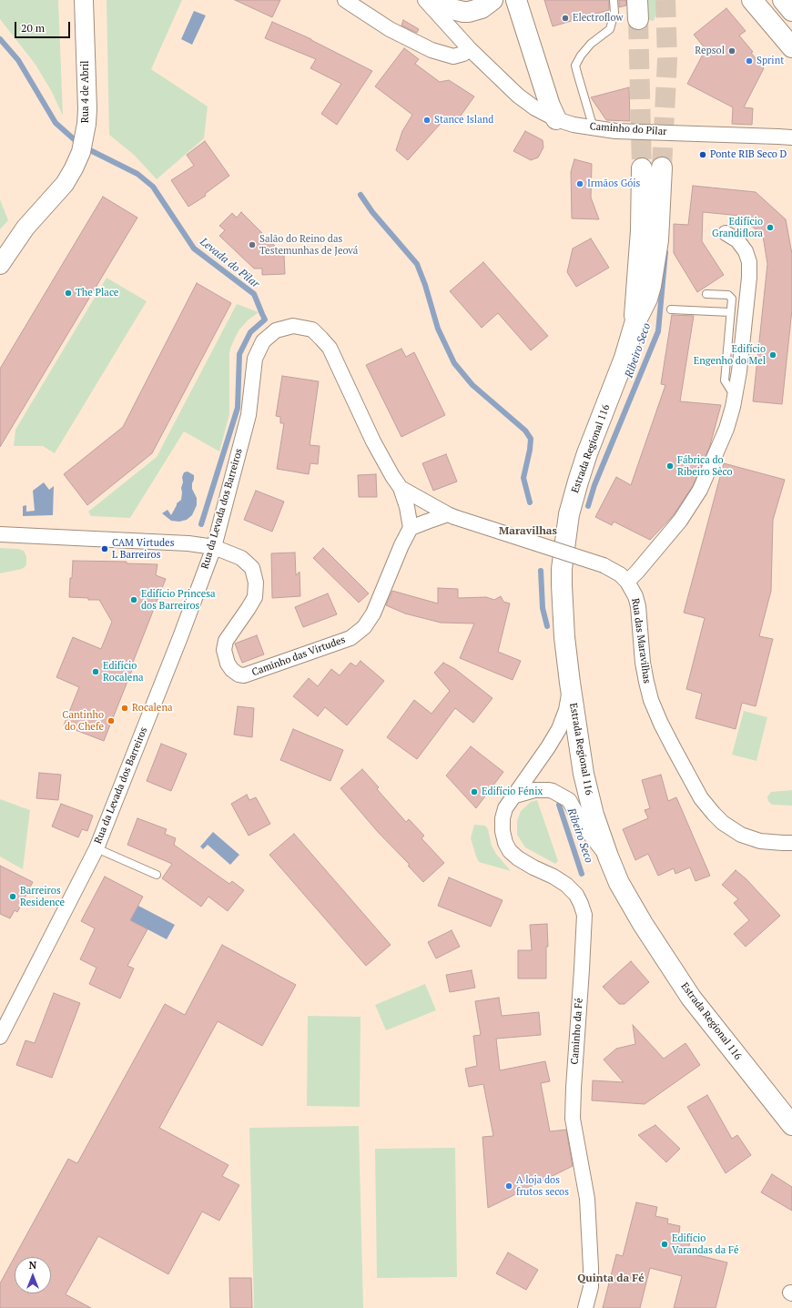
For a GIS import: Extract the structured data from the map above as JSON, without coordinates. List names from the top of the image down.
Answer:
{
  "streets": {
    "main road": ["Estrada Regional 116"],
    "street": [
      "Rua 4 de Abril",
      "Caminho do Pilar",
      "Rua da Levada dos Barreiros",
      "Rua das Maravilhas",
      "Caminho das Virtudes",
      "Caminho da Fé"
    ]
  },
  "crossings": [
    ["Estrada Regional 116", "Caminho da Fé"],
    ["Rua da Levada dos Barreiros", "Rua das Maravilhas"],
    ["Rua da Levada dos Barreiros", "Caminho das Virtudes"]
  ],
  "districts": ["Maravilhas", "Quinta da Fé"],
  "water": ["Levada do Pilar", "Ribeiro Seco"],
  "places": [
    "Electroflow",
    "Repsol",
    "Sprint",
    "Stance Island",
    "Ponte RIB Seco D",
    "Irmãos Góis",
    "Edifício Grandiflora",
    "Salão do Reino das Testemunhas de Jeová",
    "The Place",
    "Edifício Engenho do Mel",
    "Fábrica do Ribeiro Sêco",
    "CAM Virtudes L Barreiros",
    "Edifício Princesa dos Barreiros",
    "Edifício Rocalena",
    "Rocalena",
    "Cantinho do Chefe",
    "Edifício Fénix",
    "Barreiros Residence",
    "A loja dos frutos secos",
    "Edifício Varandas da Fé"
  ],
  "scale_bar": "20 m",
  "north": "top"
}
